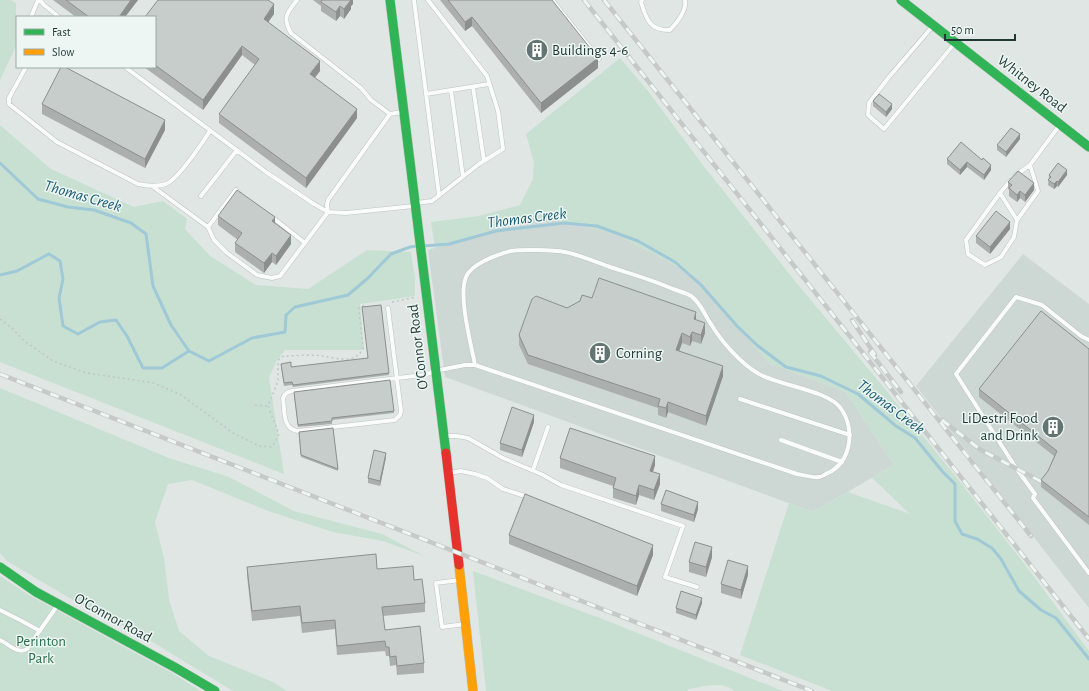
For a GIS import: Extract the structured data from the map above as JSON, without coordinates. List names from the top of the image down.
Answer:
{
  "streets": {
    "street": ["Whitney Road", "O'Connor Road"]
  },
  "water": ["Thomas Creek"],
  "parks": ["Perinton Park"],
  "places": {
    "building": ["Buildings 4-6", "Corning", "LiDestri Food and Drink"]
  },
  "legend": ["Fast", "Slow"],
  "scale_bar": "50 m"
}
